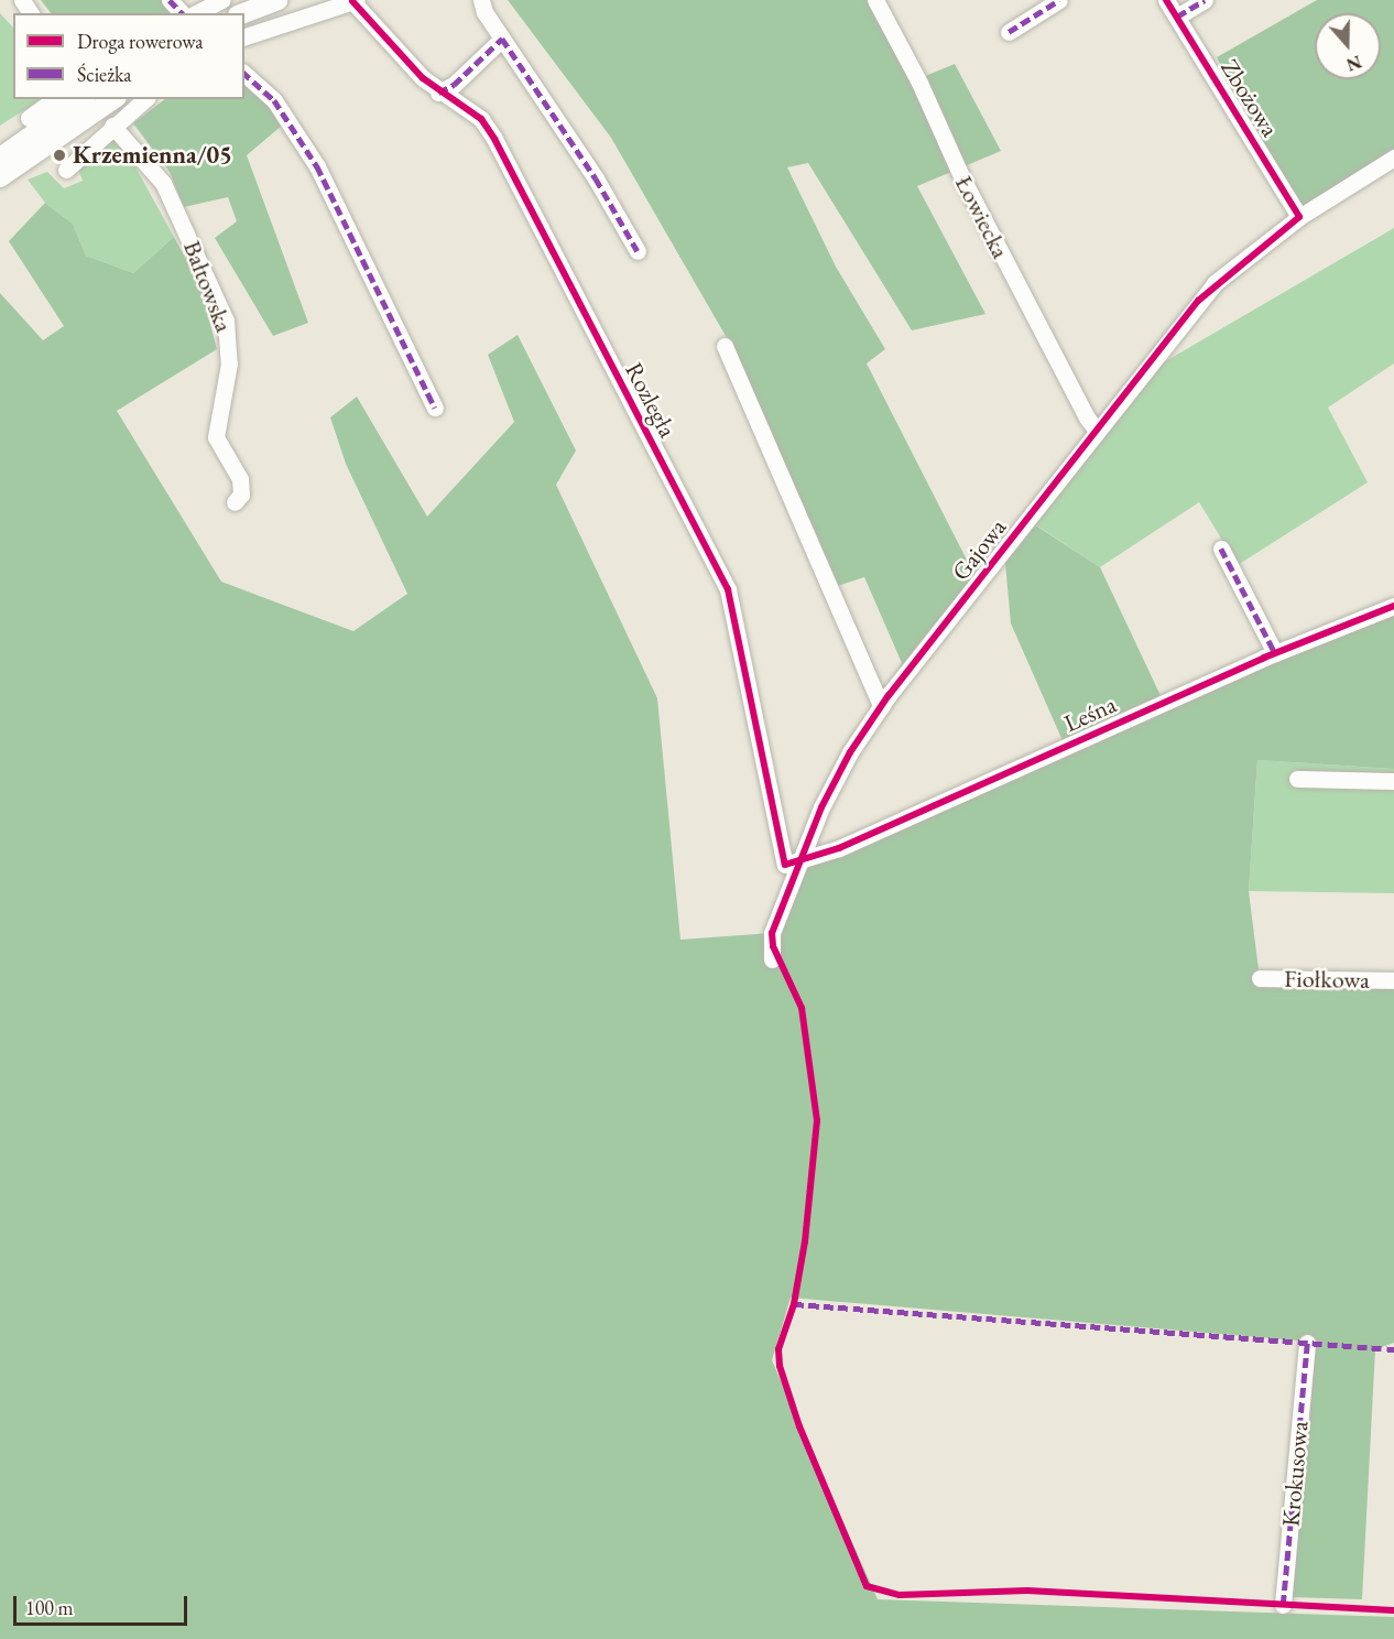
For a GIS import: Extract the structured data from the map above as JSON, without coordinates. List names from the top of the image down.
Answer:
{
  "streets": {
    "street": [
      "Zbożowa",
      "Łowiecka",
      "Bałtowska",
      "Rozległa",
      "Gajowa",
      "Leśna",
      "Fiołkowa",
      "Krokusowa"
    ]
  },
  "crossings": [
    ["Zbożowa", "Gajowa"],
    ["Łowiecka", "Gajowa"],
    ["Rozległa", "Gajowa"],
    ["Rozległa", "Leśna"],
    ["Gajowa", "Leśna"]
  ],
  "places": ["Krzemienna/05"],
  "legend": ["Droga rowerowa", "Ścieżka"],
  "scale_bar": "100 m",
  "north": "bottom"
}
